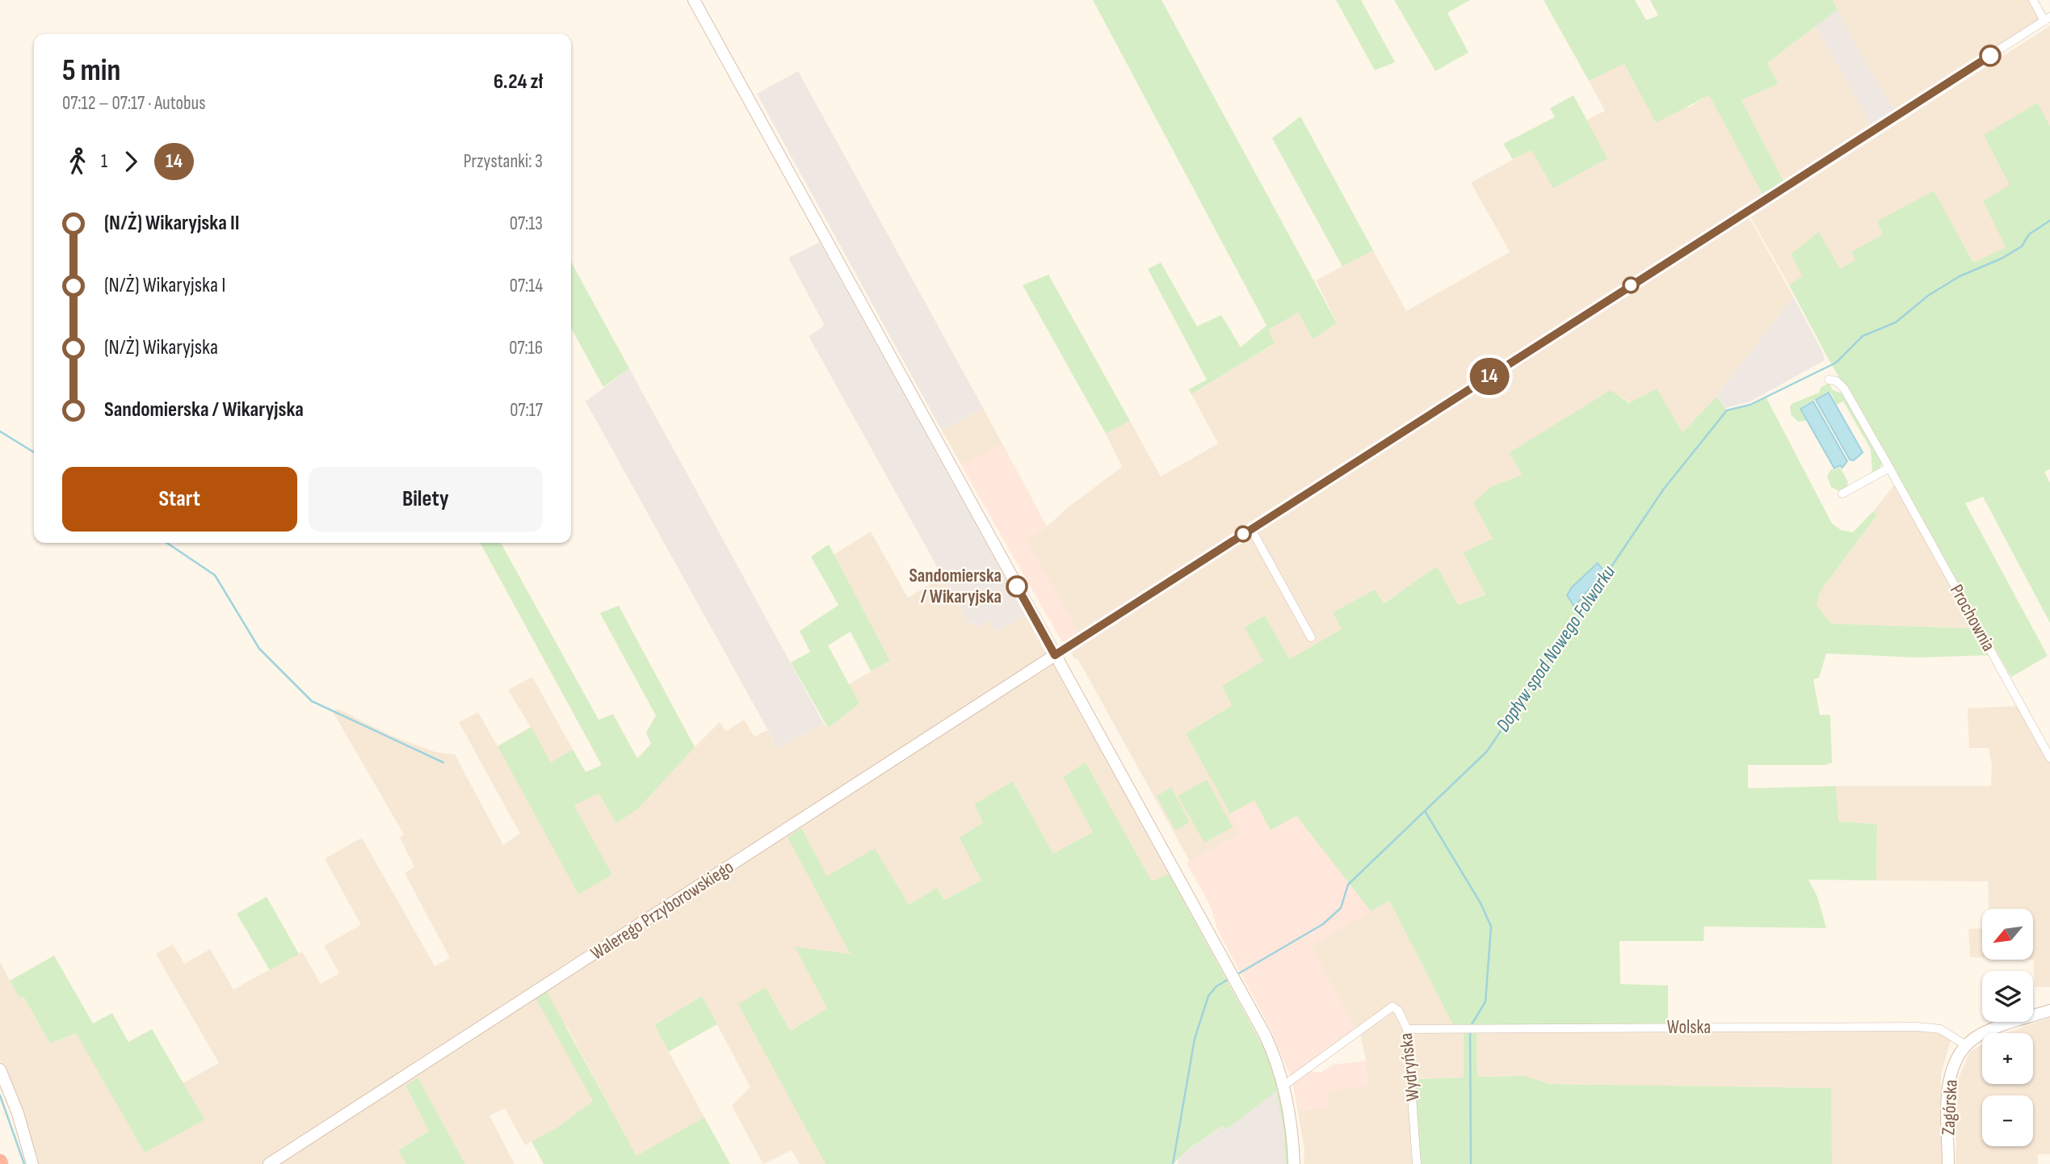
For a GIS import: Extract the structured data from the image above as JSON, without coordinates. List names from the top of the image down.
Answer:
{
  "streets": {
    "street": [
      "Prochownia",
      "Walerego Przyborowskiego",
      "Wolska",
      "Wydryńska",
      "Zagórska"
    ]
  },
  "crossings": [
    ["Wolska", "Wydryńska"],
    ["Wolska", "Zagórska"]
  ],
  "water": ["Dopływ spod Nowego Folwarku"],
  "places": ["Sandomierska / Wikaryjska"],
  "lines": ["bus line 14"],
  "north": "bottom left",
  "page": {
    "on_map": "14",
    "heading": ["5 min", "07:12 – 07:17 · Autobus", "6.24 zł"],
    "legs": ["1", "14", "Przystanki: 3"],
    "list": [
      {
        "name": "(N/Ż) Wikaryjska II",
        "value": "07:13"
      },
      {
        "name": "(N/Ż) Wikaryjska I",
        "value": "07:14"
      },
      {
        "name": "(N/Ż) Wikaryjska",
        "value": "07:16"
      },
      {
        "name": "Sandomierska / Wikaryjska",
        "value": "07:17"
      }
    ],
    "buttons": ["Start", "Bilety"],
    "map_buttons": ["+", "−"]
  }
}
